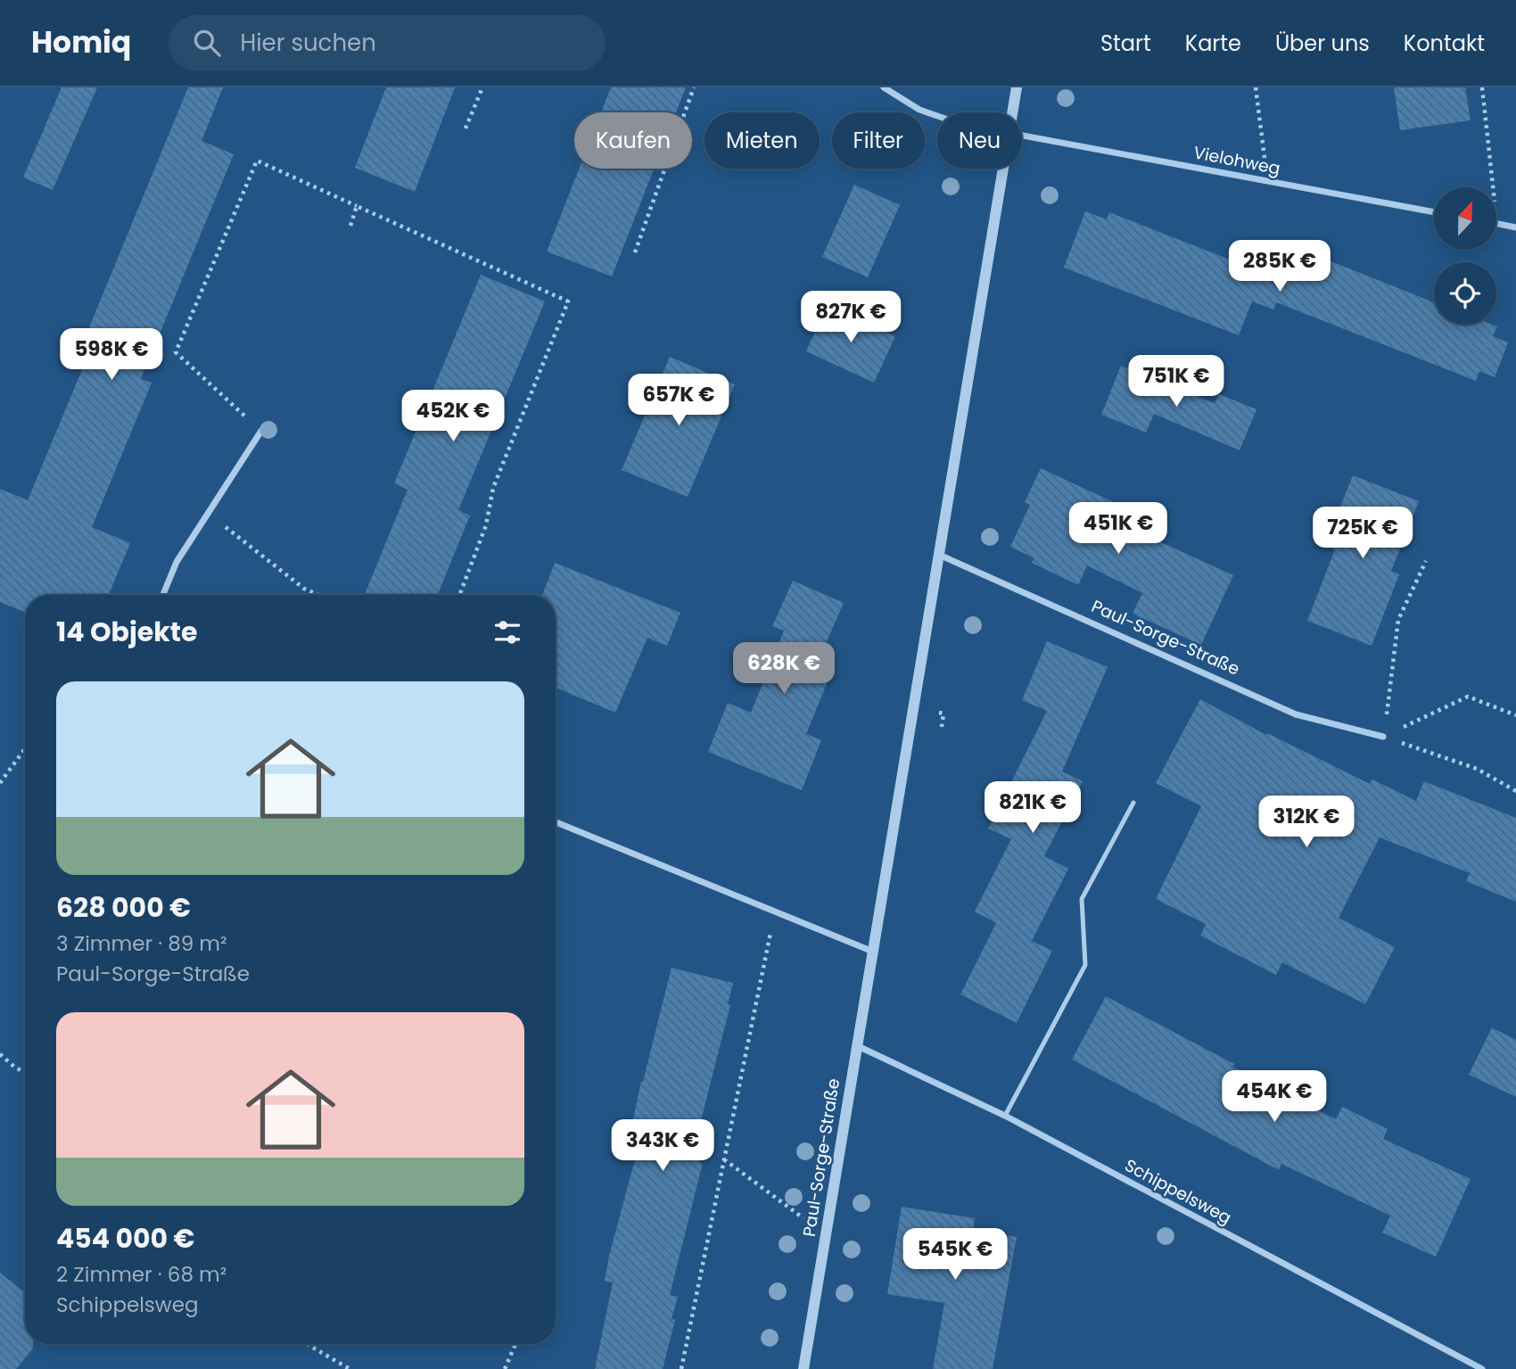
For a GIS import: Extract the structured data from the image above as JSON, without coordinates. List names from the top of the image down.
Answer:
{
  "streets": {
    "street": ["Vielohweg", "Paul-Sorge-Straße", "Schippelsweg"]
  },
  "crossings": [
    ["Paul-Sorge-Straße", "Schippelsweg"]
  ],
  "north": "top",
  "page": {
    "header": "Homiq",
    "search": "Hier suchen",
    "nav": [
      "Start",
      "Karte",
      "Über uns",
      "Kontakt"
    ],
    "chip": [
      "Kaufen",
      "Mieten",
      "Filter",
      "Neu"
    ],
    "price": [
      "285K €",
      "827K €",
      "598K €",
      "751K €",
      "657K €",
      "452K €",
      "451K €",
      "725K €",
      "628K €",
      "821K €",
      "312K €",
      "454K €",
      "343K €",
      "545K €"
    ],
    "heading": "14 Objekte",
    "list": [
      {
        "name": "628 000 €",
        "note": "3 Zimmer · 89 m² · Paul-Sorge-Straße"
      },
      {
        "name": "454 000 €",
        "note": "2 Zimmer · 68 m² · Schippelsweg"
      }
    ]
  }
}
